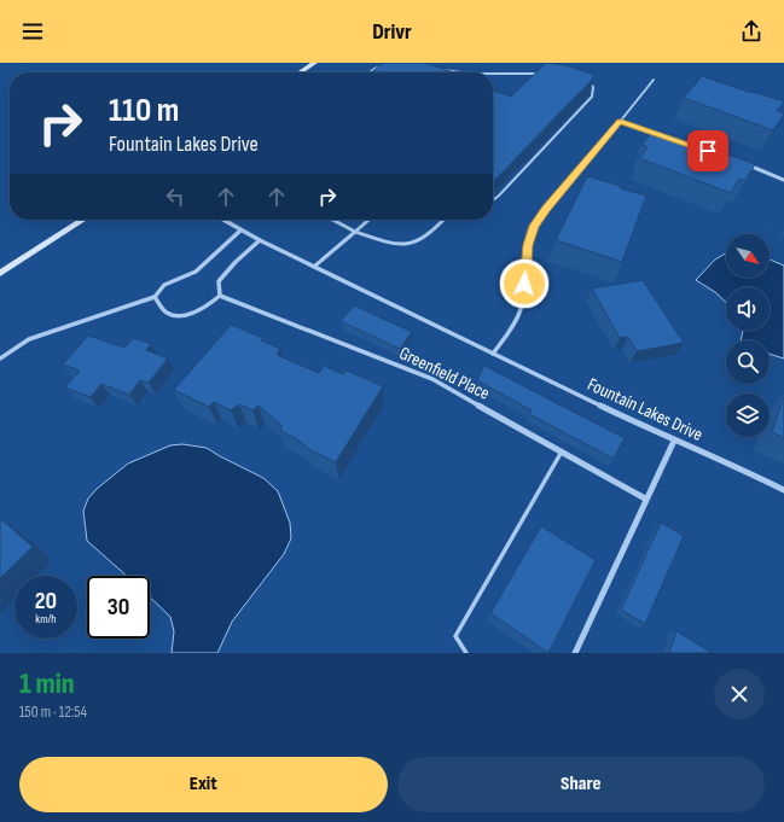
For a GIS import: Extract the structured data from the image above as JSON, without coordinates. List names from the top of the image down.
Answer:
{
  "streets": {
    "street": ["Greenfield Place", "Fountain Lakes Drive"]
  },
  "north": "bottom right",
  "page": {
    "header": "Drivr",
    "turn": ["110 m", "Fountain Lakes Drive"],
    "speed": "20 km/h",
    "limit": "30",
    "heading": ["1 min", "150 m · 12:54"],
    "buttons": ["Exit", "Share"]
  }
}
